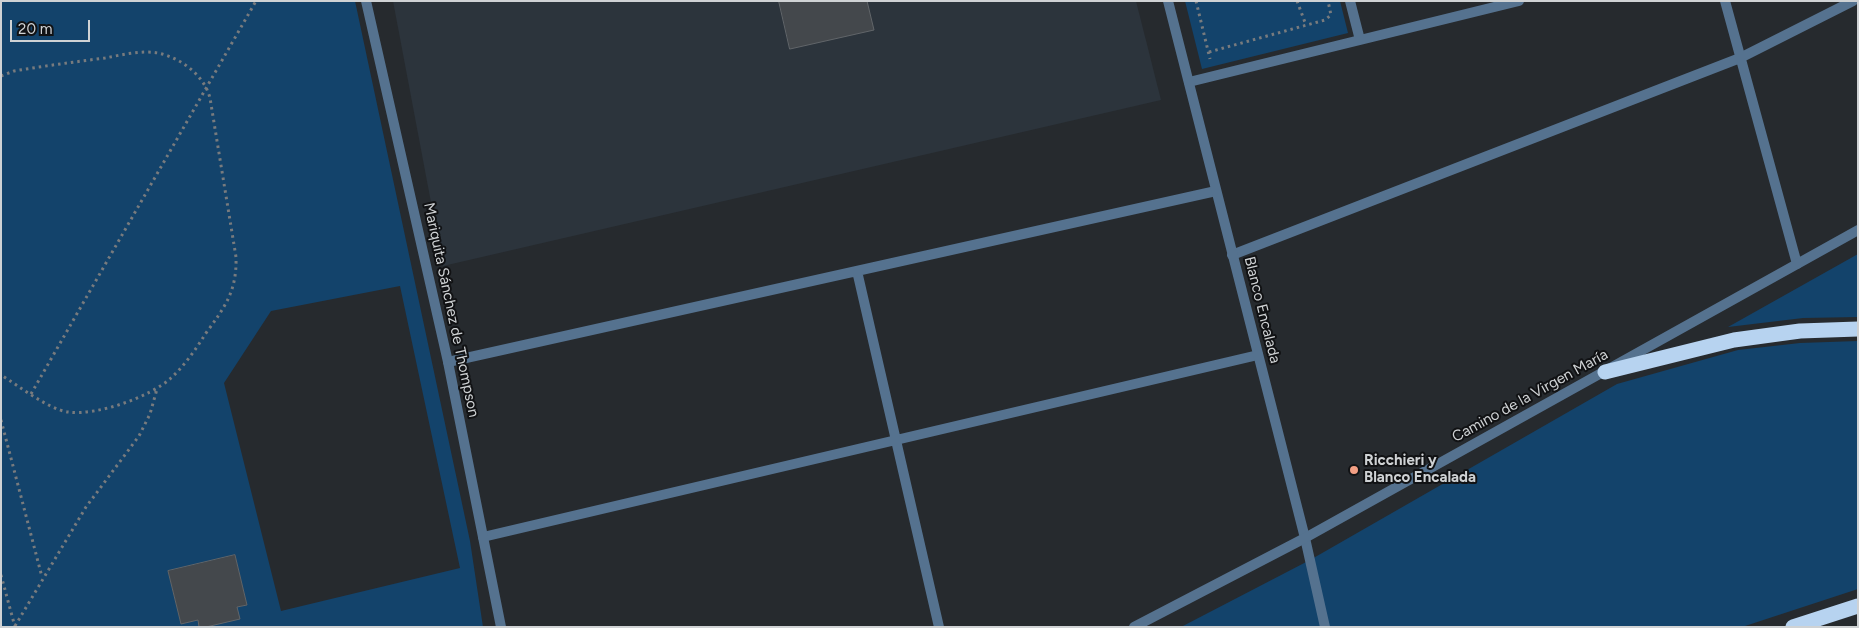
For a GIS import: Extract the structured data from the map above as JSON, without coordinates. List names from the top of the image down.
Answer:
{
  "streets": {
    "street": ["Mariquita Sánchez de Thompson", "Blanco Encalada", "Camino de la Virgen María"]
  },
  "crossings": [
    ["Blanco Encalada", "Camino de la Virgen María"]
  ],
  "places": ["Ricchieri y Blanco Encalada"],
  "scale_bar": "20 m"
}
